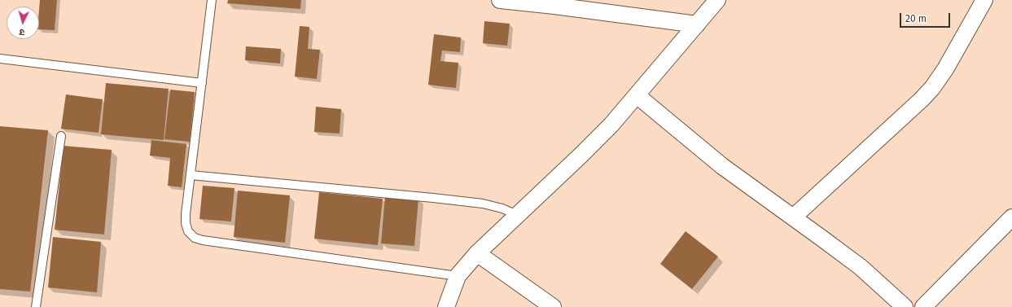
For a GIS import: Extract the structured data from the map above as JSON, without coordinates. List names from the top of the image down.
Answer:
{
  "scale_bar": "20 m",
  "north": "bottom"
}
